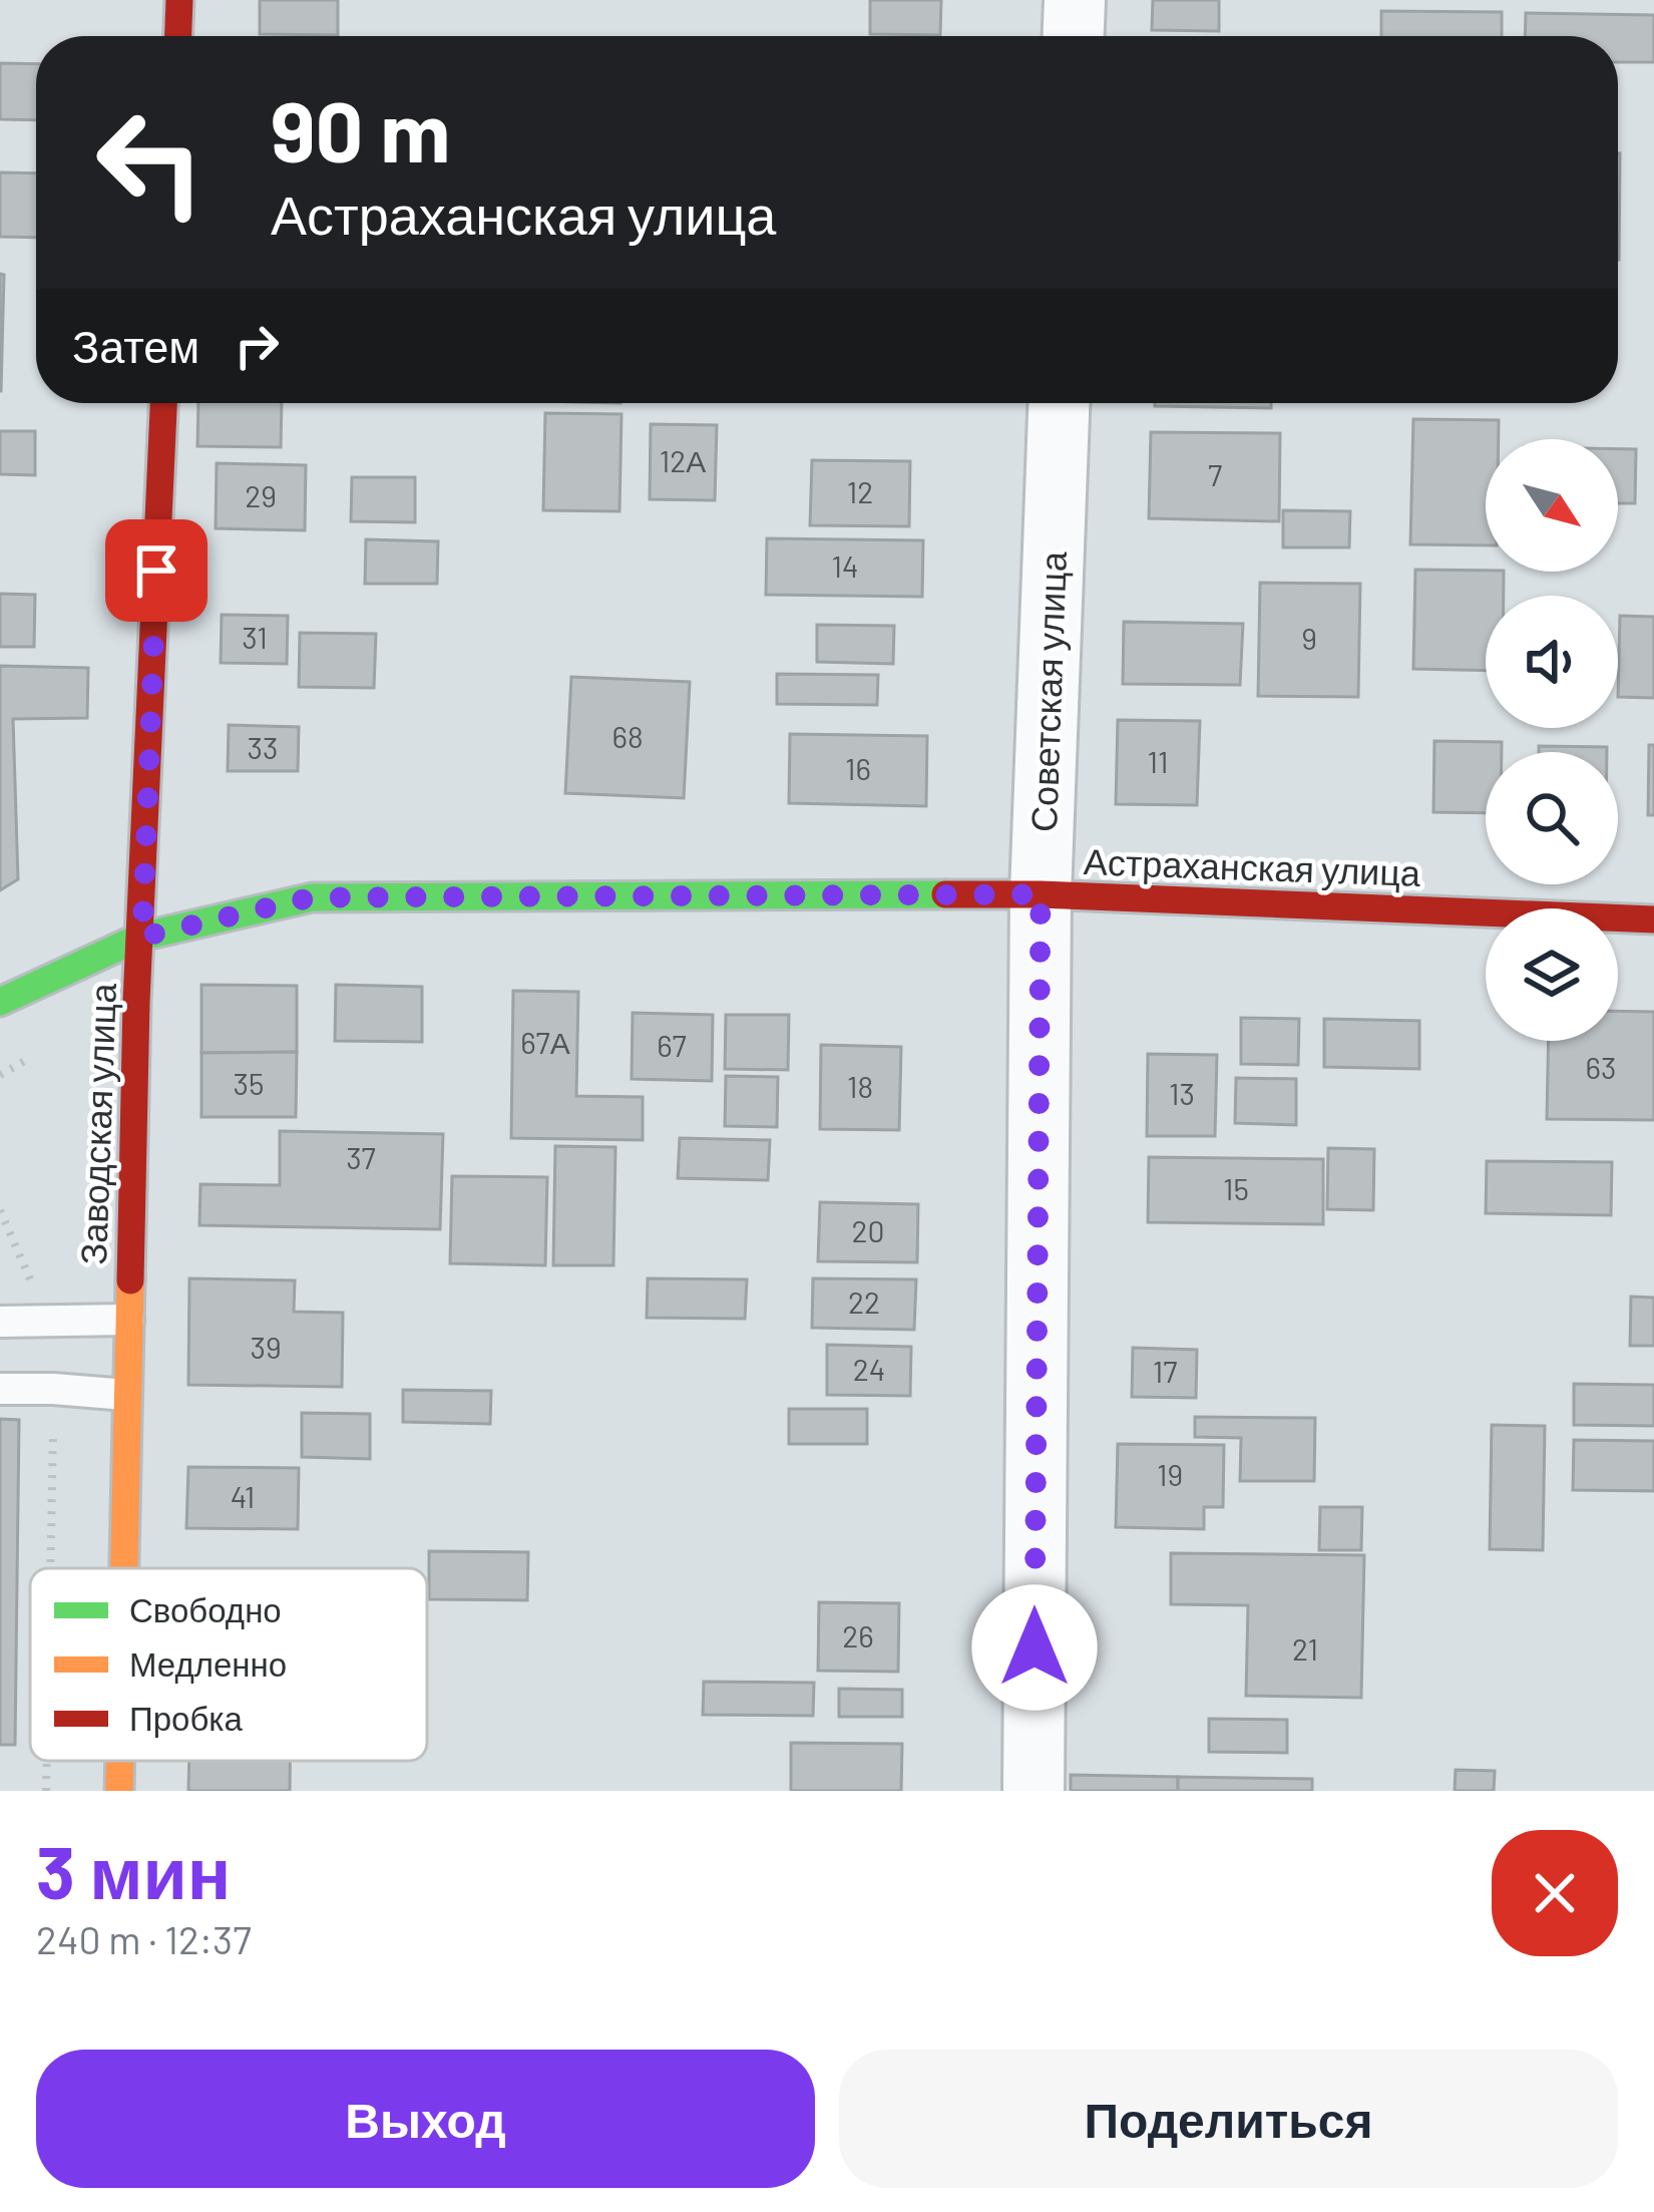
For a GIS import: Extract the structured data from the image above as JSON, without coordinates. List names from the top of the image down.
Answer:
{
  "streets": {
    "street": ["Советская улица", "Астраханская улица", "Заводская улица"]
  },
  "crossings": [
    ["Советская улица", "Астраханская улица"],
    ["Астраханская улица", "Заводская улица"]
  ],
  "house_numbers": [
    "12А",
    "7",
    "12",
    "29",
    "14",
    "31",
    "9",
    "68",
    "33",
    "11",
    "16",
    "67А",
    "67",
    "63",
    "35",
    "18",
    "13",
    "37",
    "15",
    "20",
    "22",
    "39",
    "24",
    "17",
    "19",
    "41",
    "26",
    "21"
  ],
  "legend": ["Свободно", "Медленно", "Пробка"],
  "north": "bottom right",
  "page": {
    "turn": ["90 m", "Астраханская улица"],
    "then": "Затем",
    "heading": ["3 мин", "240 m · 12:37"],
    "buttons": ["Выход", "Поделиться"]
  }
}
